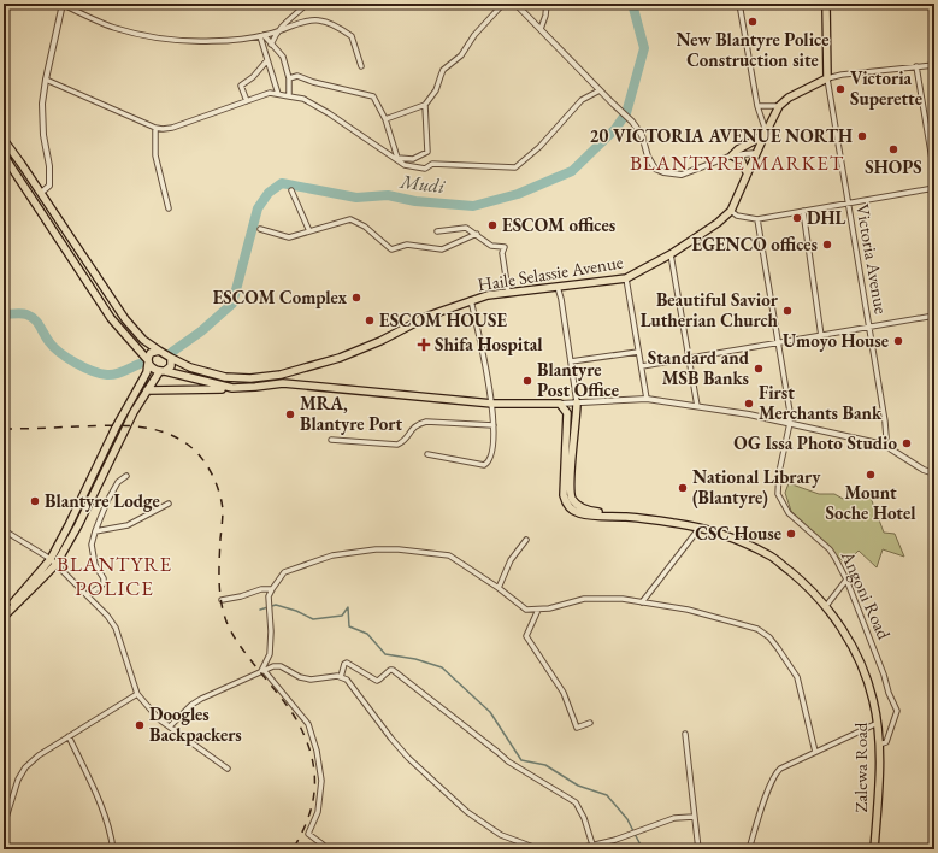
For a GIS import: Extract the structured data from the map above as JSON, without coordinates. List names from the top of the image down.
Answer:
{
  "streets": {
    "highway": ["Haile Selassie Avenue", "Zalewa Road"],
    "street": ["Victoria Avenue", "Angoni Road"]
  },
  "crossings": [
    ["Victoria Avenue", "Haile Selassie Avenue"],
    ["Angoni Road", "Zalewa Road"]
  ],
  "districts": ["BLANTYRE MARKET", "BLANTYRE POLICE"],
  "water": ["Mudi"],
  "places": {
    "other": [
      "New Blantyre Police Construction site",
      "Victoria Superette",
      "20 VICTORIA AVENUE NORTH",
      "SHOPS",
      "DHL",
      "ESCOM offices",
      "EGENCO offices",
      "ESCOM Complex",
      "Beautiful Savior Lutherian Church",
      "ESCOM HOUSE",
      "Umoyo House",
      "Standard and MSB Banks",
      "Blantyre Post Office",
      "First Merchants Bank",
      "MRA, Blantyre Port",
      "OG Issa Photo Studio",
      "Mount Soche Hotel",
      "National Library (Blantyre)",
      "Blantyre Lodge",
      "CSC House",
      "Doogles Backpackers"
    ],
    "health": ["Shifa Hospital"]
  }
}
